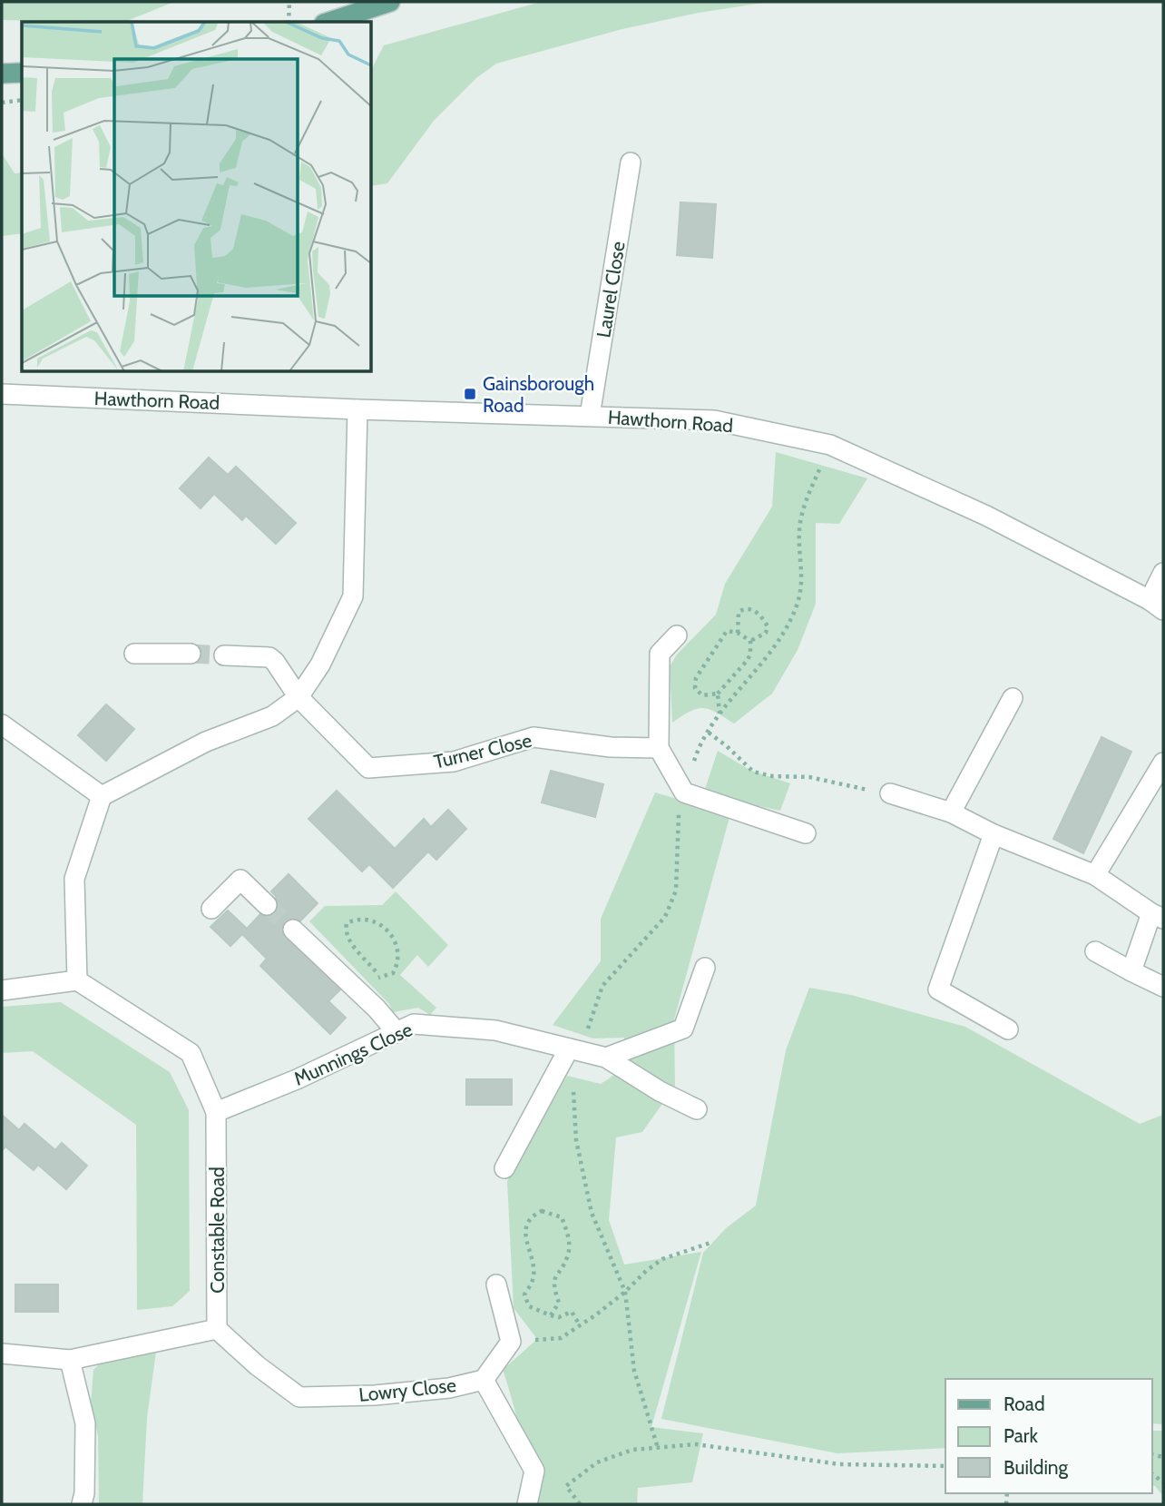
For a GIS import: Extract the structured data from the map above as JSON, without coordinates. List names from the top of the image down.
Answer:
{
  "streets": {
    "street": [
      "Laurel Close",
      "Hawthorn Road",
      "Turner Close",
      "Munnings Close",
      "Constable Road",
      "Lowry Close"
    ]
  },
  "crossings": [
    ["Laurel Close", "Hawthorn Road"],
    ["Munnings Close", "Constable Road"],
    ["Constable Road", "Lowry Close"]
  ],
  "places": {
    "transit": ["Gainsborough Road"]
  },
  "legend": ["Road", "Park", "Building"]
}
